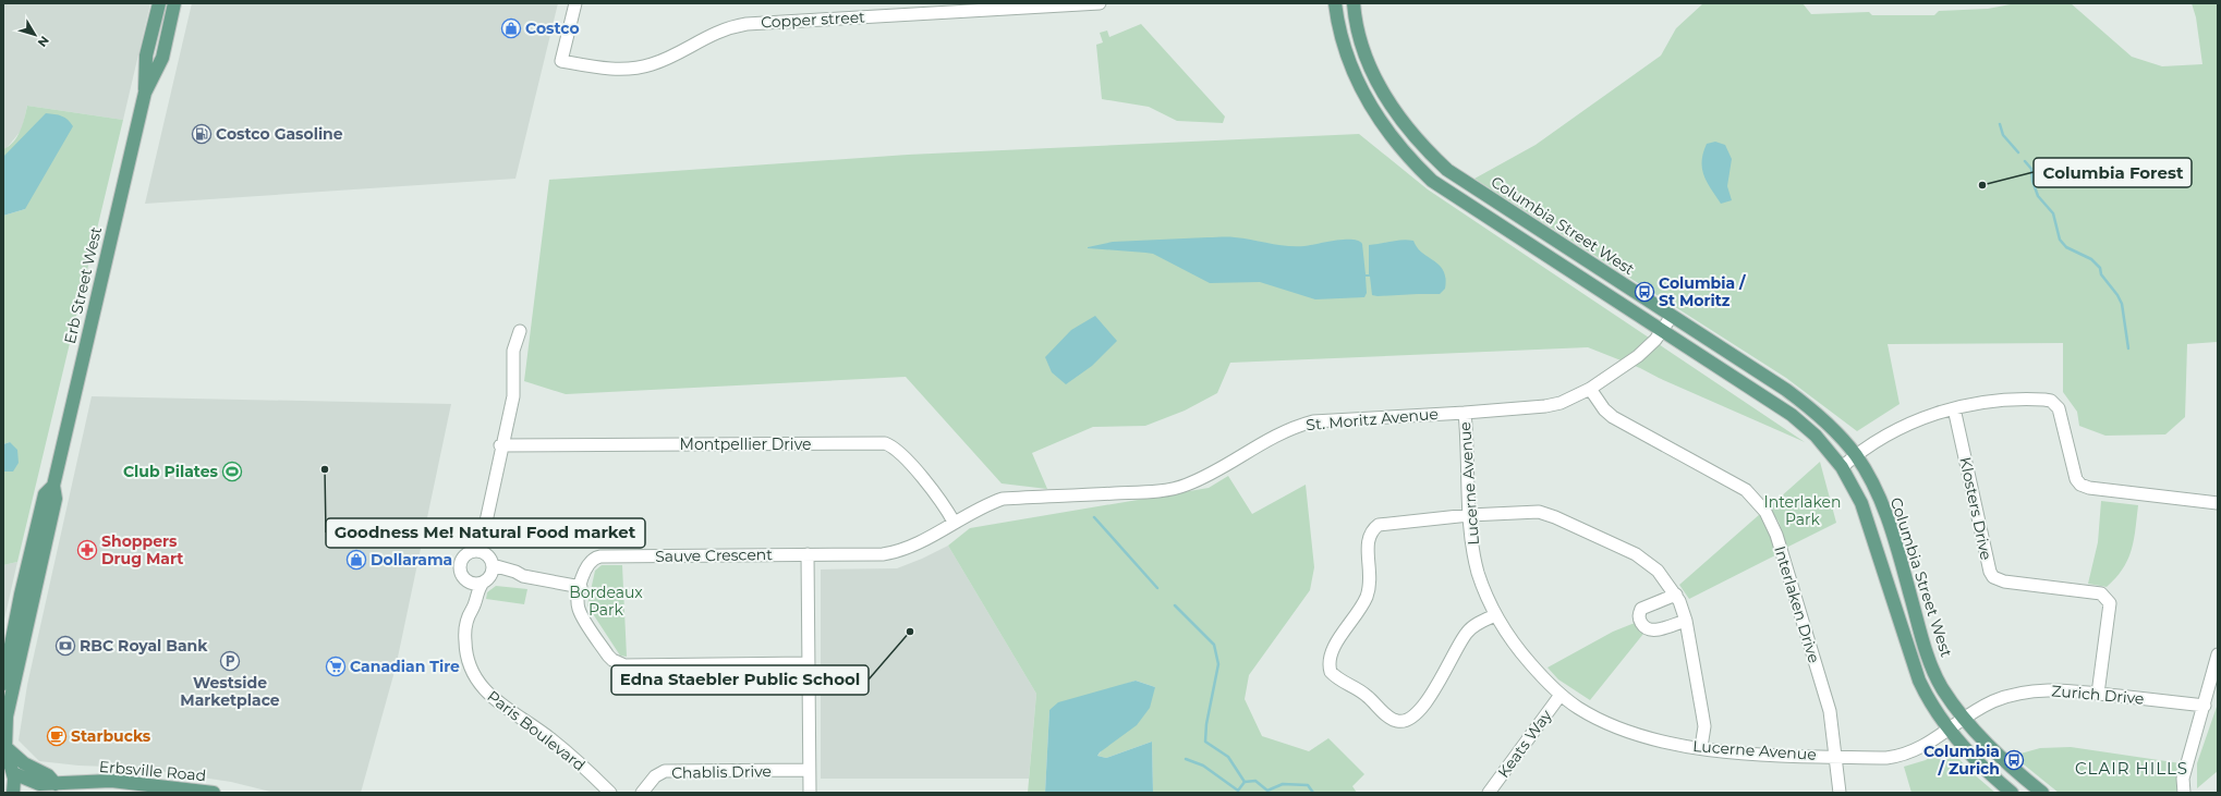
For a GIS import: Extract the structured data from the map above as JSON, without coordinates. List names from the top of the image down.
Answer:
{
  "streets": {
    "main road": ["Columbia Street West", "Erb Street West", "Erbsville Road"],
    "street": [
      "Copper street",
      "St. Moritz Avenue",
      "Montpellier Drive",
      "Lucerne Avenue",
      "Klosters Drive",
      "Sauve Crescent",
      "Interlaken Drive",
      "Zurich Drive",
      "Paris Boulevard",
      "Keats Way",
      "Chablis Drive"
    ]
  },
  "crossings": [
    ["Columbia Street West", "St. Moritz Avenue"],
    ["Columbia Street West", "Zurich Drive"],
    ["Erb Street West", "Erbsville Road"],
    ["St. Moritz Avenue", "Montpellier Drive"],
    ["St. Moritz Avenue", "Lucerne Avenue"],
    ["St. Moritz Avenue", "Sauve Crescent"],
    ["St. Moritz Avenue", "Interlaken Drive"],
    ["Lucerne Avenue", "Interlaken Drive"],
    ["Lucerne Avenue", "Zurich Drive"],
    ["Lucerne Avenue", "Keats Way"],
    ["Klosters Drive", "Zurich Drive"]
  ],
  "districts": ["CLAIR HILLS"],
  "parks": ["Interlaken Park", "Bordeaux Park"],
  "places": {
    "shop": ["Costco", "Dollarama"],
    "fuel station": ["Costco Gasoline"],
    "other": ["Columbia Forest", "Goodness Me! Natural Food market", "Edna Staebler Public School"],
    "bus stop": ["Columbia / St Moritz", "Columbia / Zurich"],
    "sports": ["Club Pilates"],
    "pharmacy": ["Shoppers Drug Mart"],
    "bank": ["RBC Royal Bank"],
    "parking": ["Westside Marketplace"],
    "supermarket": ["Canadian Tire"],
    "cafe": ["Starbucks"]
  },
  "north": "bottom right"
}
